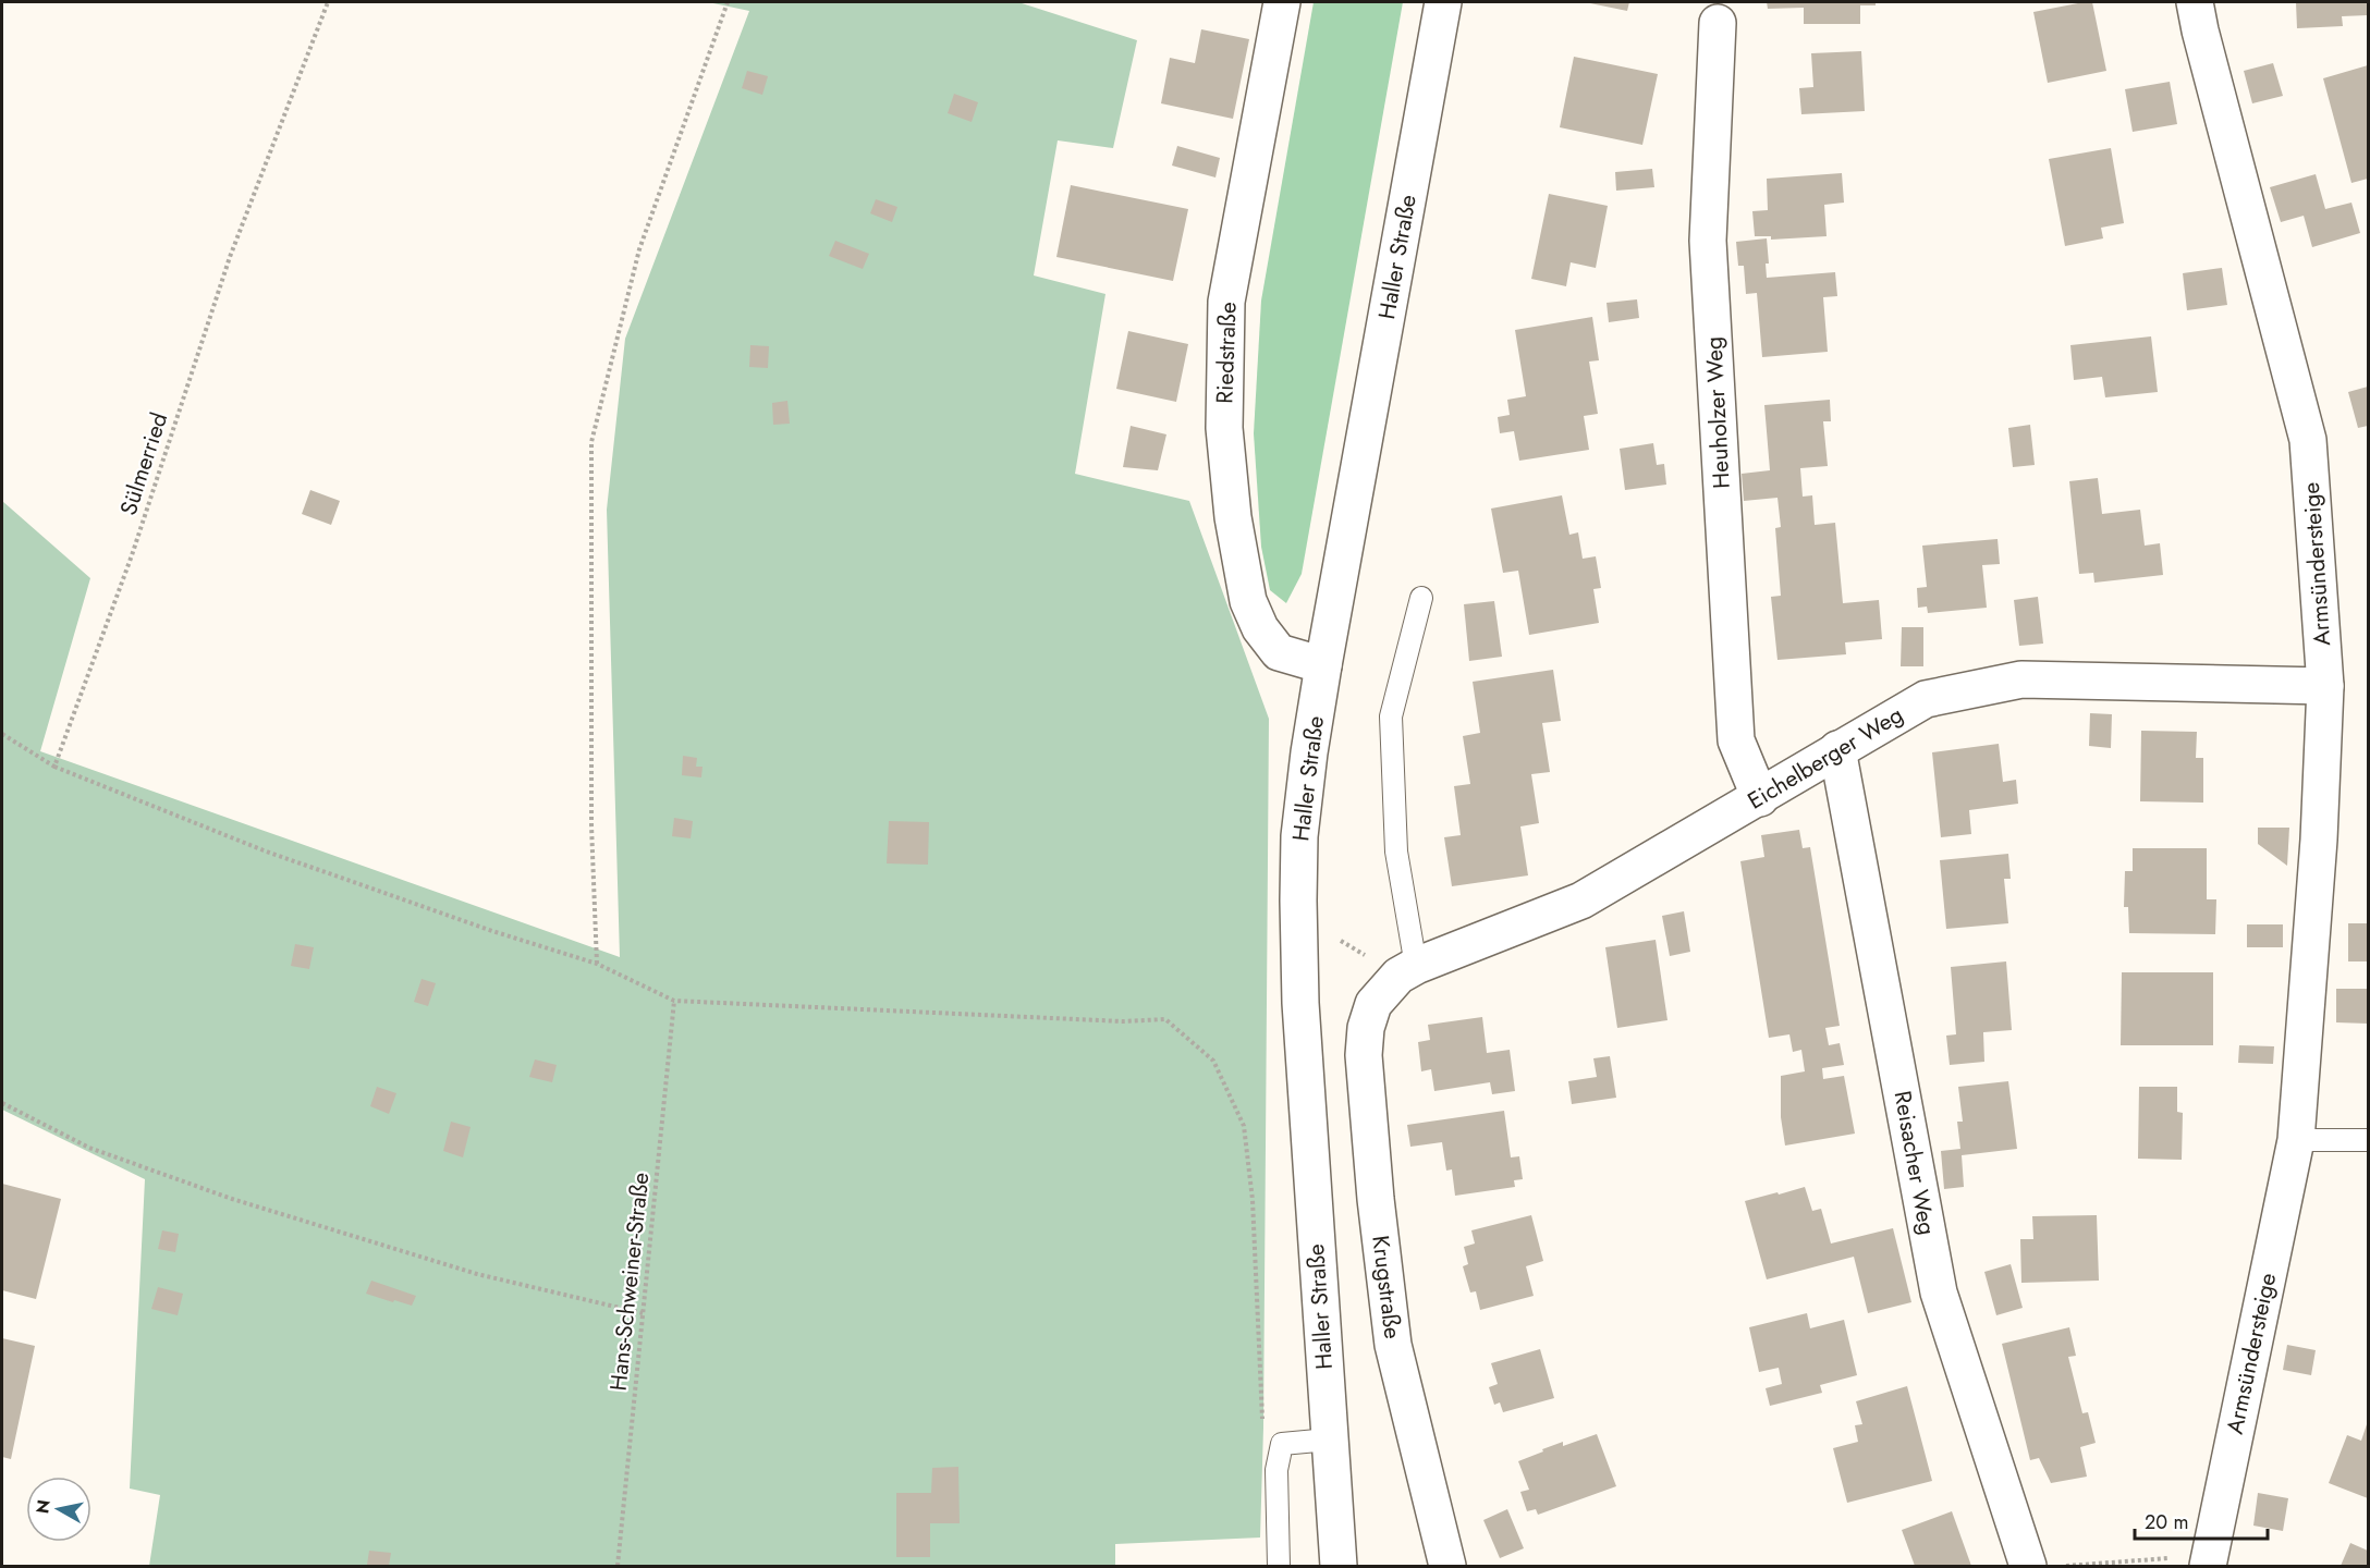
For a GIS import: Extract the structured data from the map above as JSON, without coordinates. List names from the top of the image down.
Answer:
{
  "streets": {
    "street": [
      "Haller Straße",
      "Riedstraße",
      "Heuholzer Weg",
      "Armsündersteige",
      "Eichelberger Weg",
      "Reisacher Weg",
      "Krugstraße"
    ],
    "path": ["Sülmerried", "Hans-Schweiner-Straße"]
  },
  "crossings": [
    ["Haller Straße", "Riedstraße"],
    ["Heuholzer Weg", "Eichelberger Weg"],
    ["Armsündersteige", "Eichelberger Weg"],
    ["Eichelberger Weg", "Reisacher Weg"],
    ["Eichelberger Weg", "Krugstraße"]
  ],
  "scale_bar": "20 m",
  "north": "left"
}
